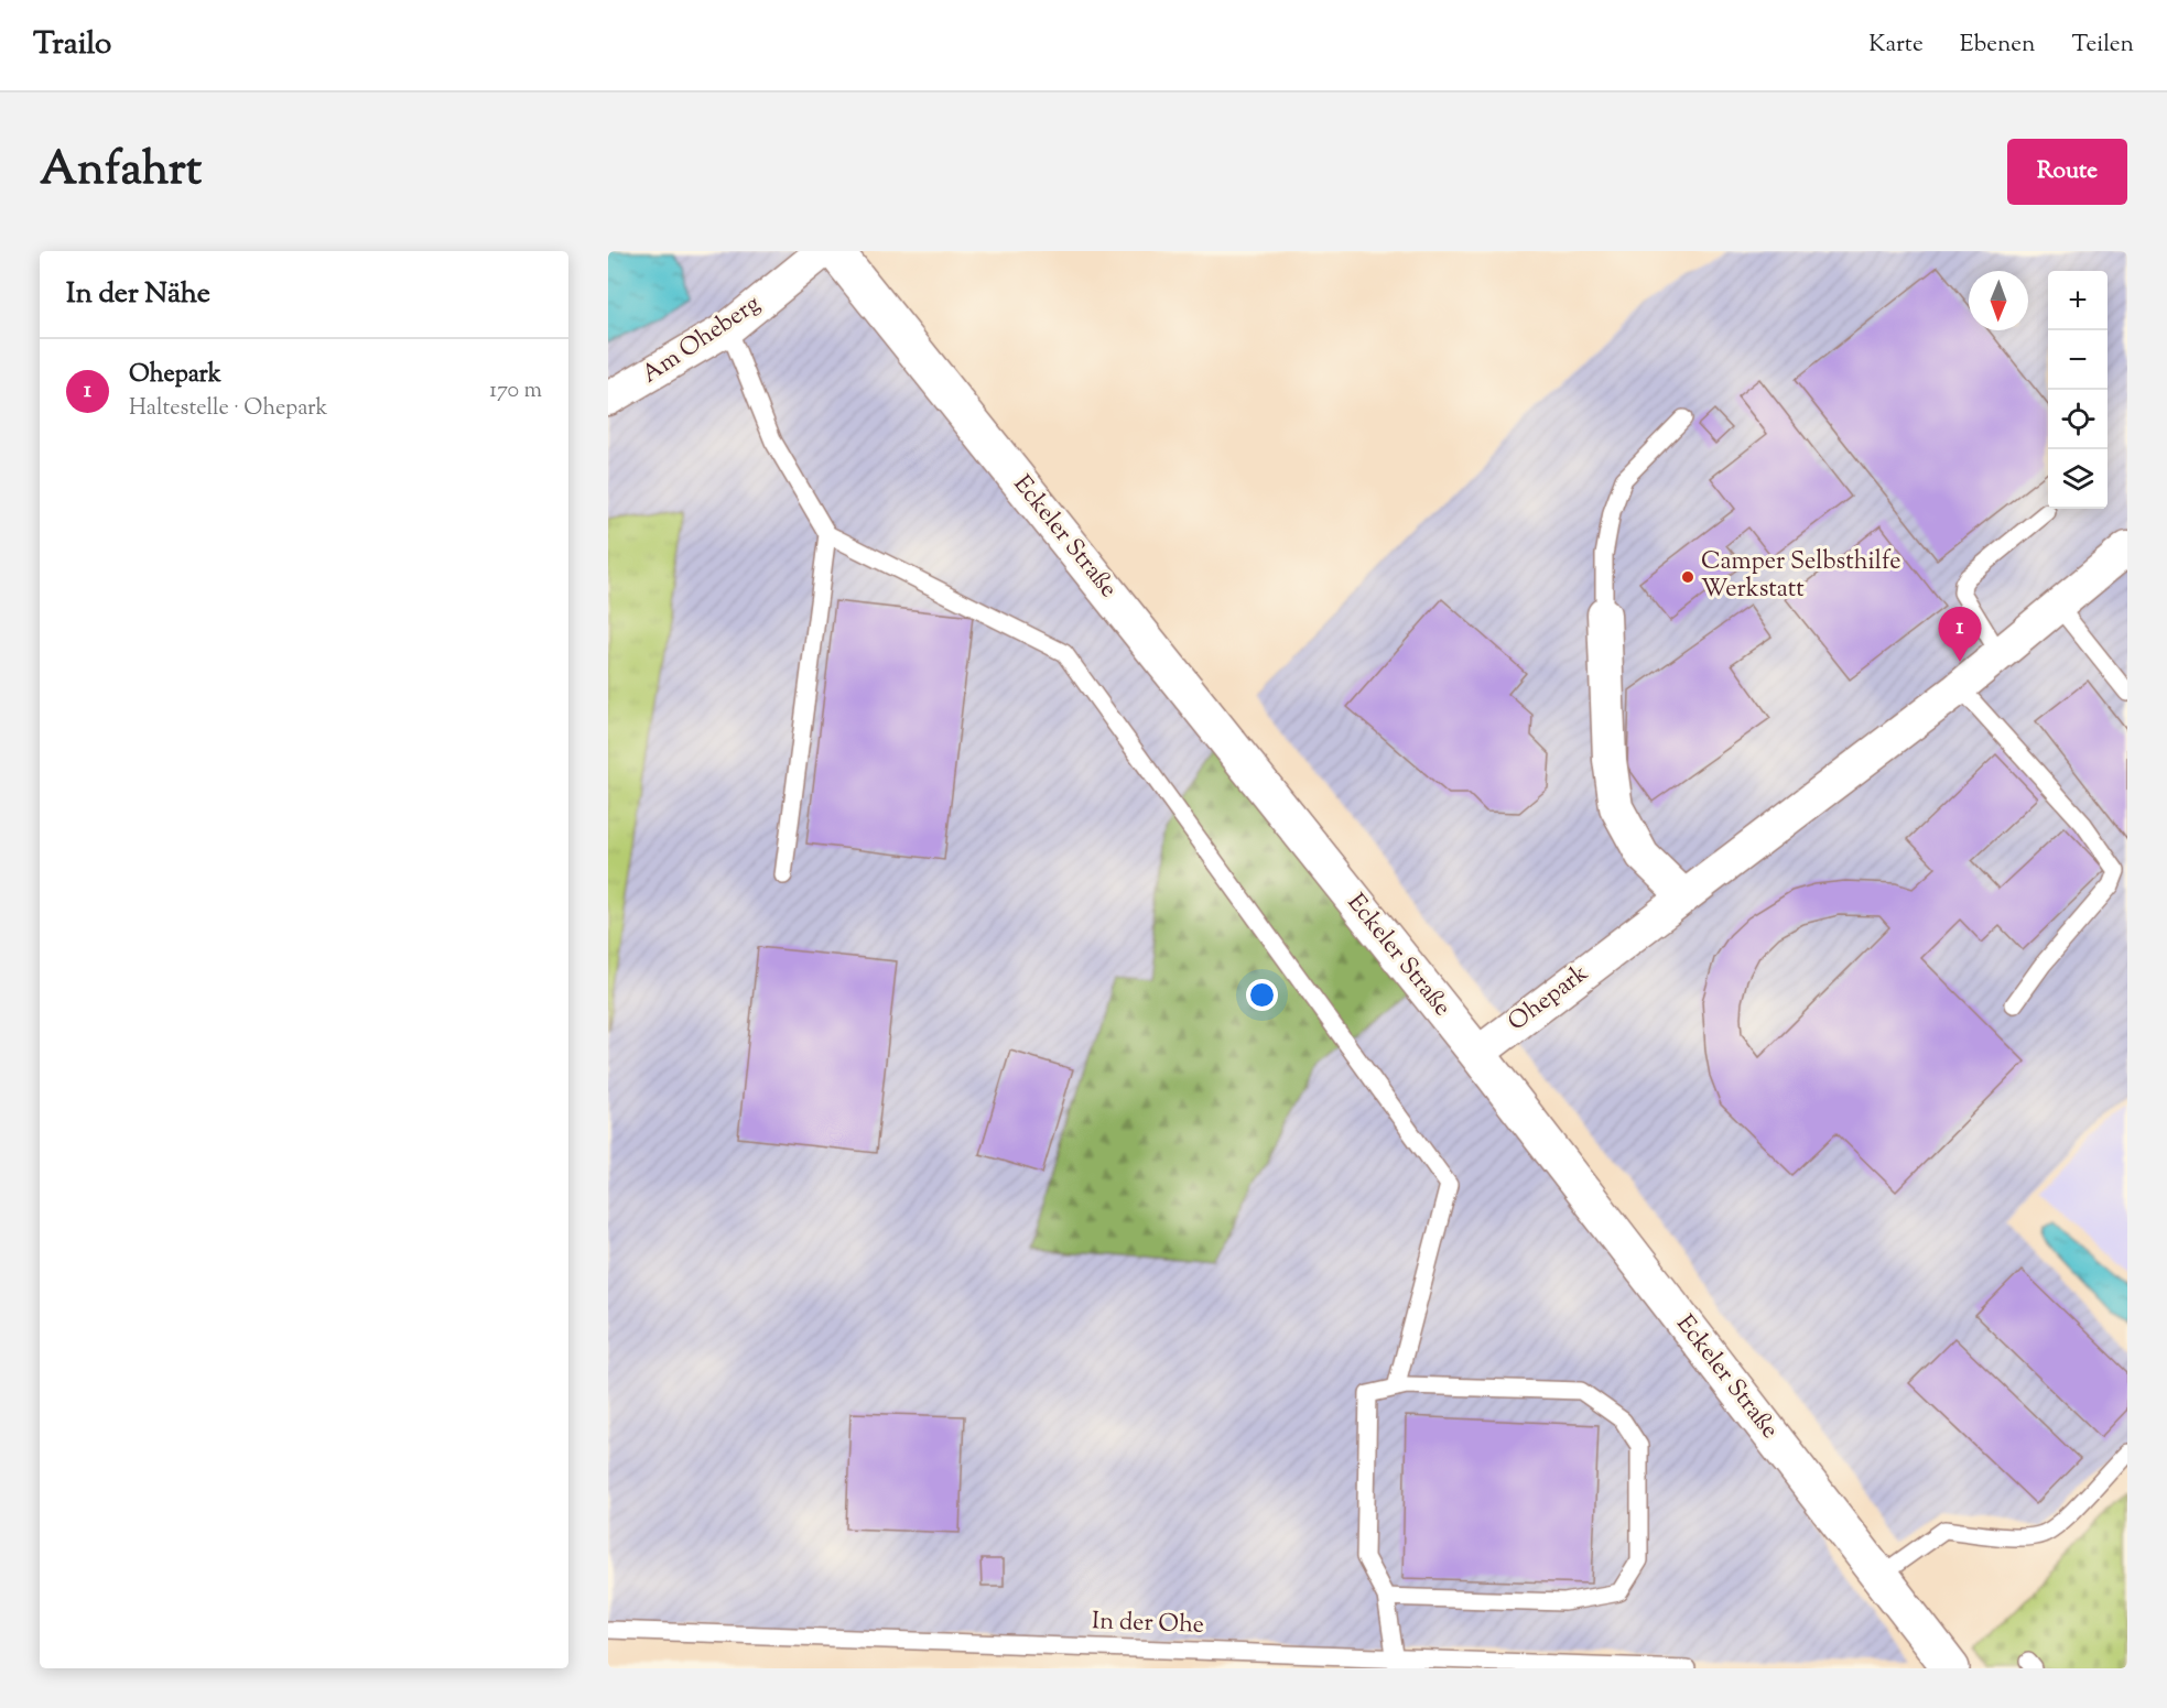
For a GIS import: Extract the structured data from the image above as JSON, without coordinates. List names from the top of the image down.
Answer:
{
  "streets": {
    "street": ["Am Oheberg", "Eckeler Straße", "Ohepark"],
    "lane": ["In der Ohe"]
  },
  "crossings": [
    ["Eckeler Straße", "Ohepark"]
  ],
  "places": ["Camper Selbsthilfe Werkstatt"],
  "north": "bottom",
  "page": {
    "header": "Trailo",
    "nav": ["Karte", "Ebenen", "Teilen"],
    "title": "Anfahrt",
    "buttons": "Route",
    "heading": "In der Nähe",
    "map_buttons": ["+", "−"],
    "list": [
      {
        "mark": "1",
        "name": "Ohepark",
        "note": "Haltestelle · Ohepark",
        "value": "170 m"
      }
    ],
    "pins": "1"
  }
}
